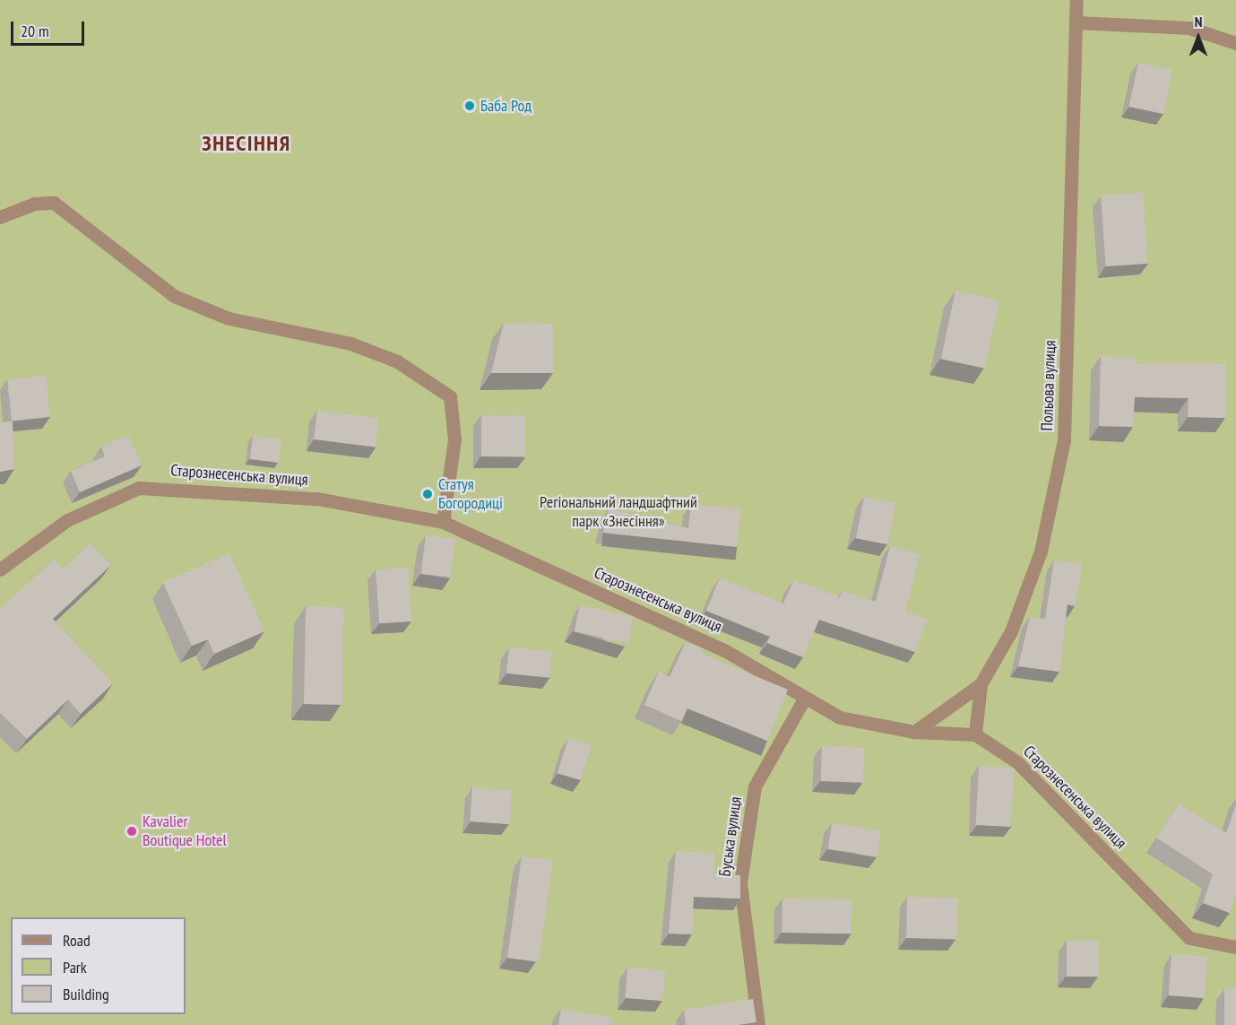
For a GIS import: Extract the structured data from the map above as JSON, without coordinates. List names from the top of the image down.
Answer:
{
  "streets": {
    "street": ["Польова вулиця", "Старознесенська вулиця", "Буська вулиця"]
  },
  "crossings": [
    ["Польова вулиця", "Старознесенська вулиця"],
    ["Старознесенська вулиця", "Буська вулиця"]
  ],
  "districts": ["ЗНЕСІННЯ"],
  "parks": ["Регіональний ландшафтний парк «Знесіння»"],
  "places": ["Баба Род", "Статуя Богородиці", "Kavalier Boutique Hotel"],
  "legend": ["Road", "Park", "Building"],
  "scale_bar": "20 m",
  "north": "top"
}
